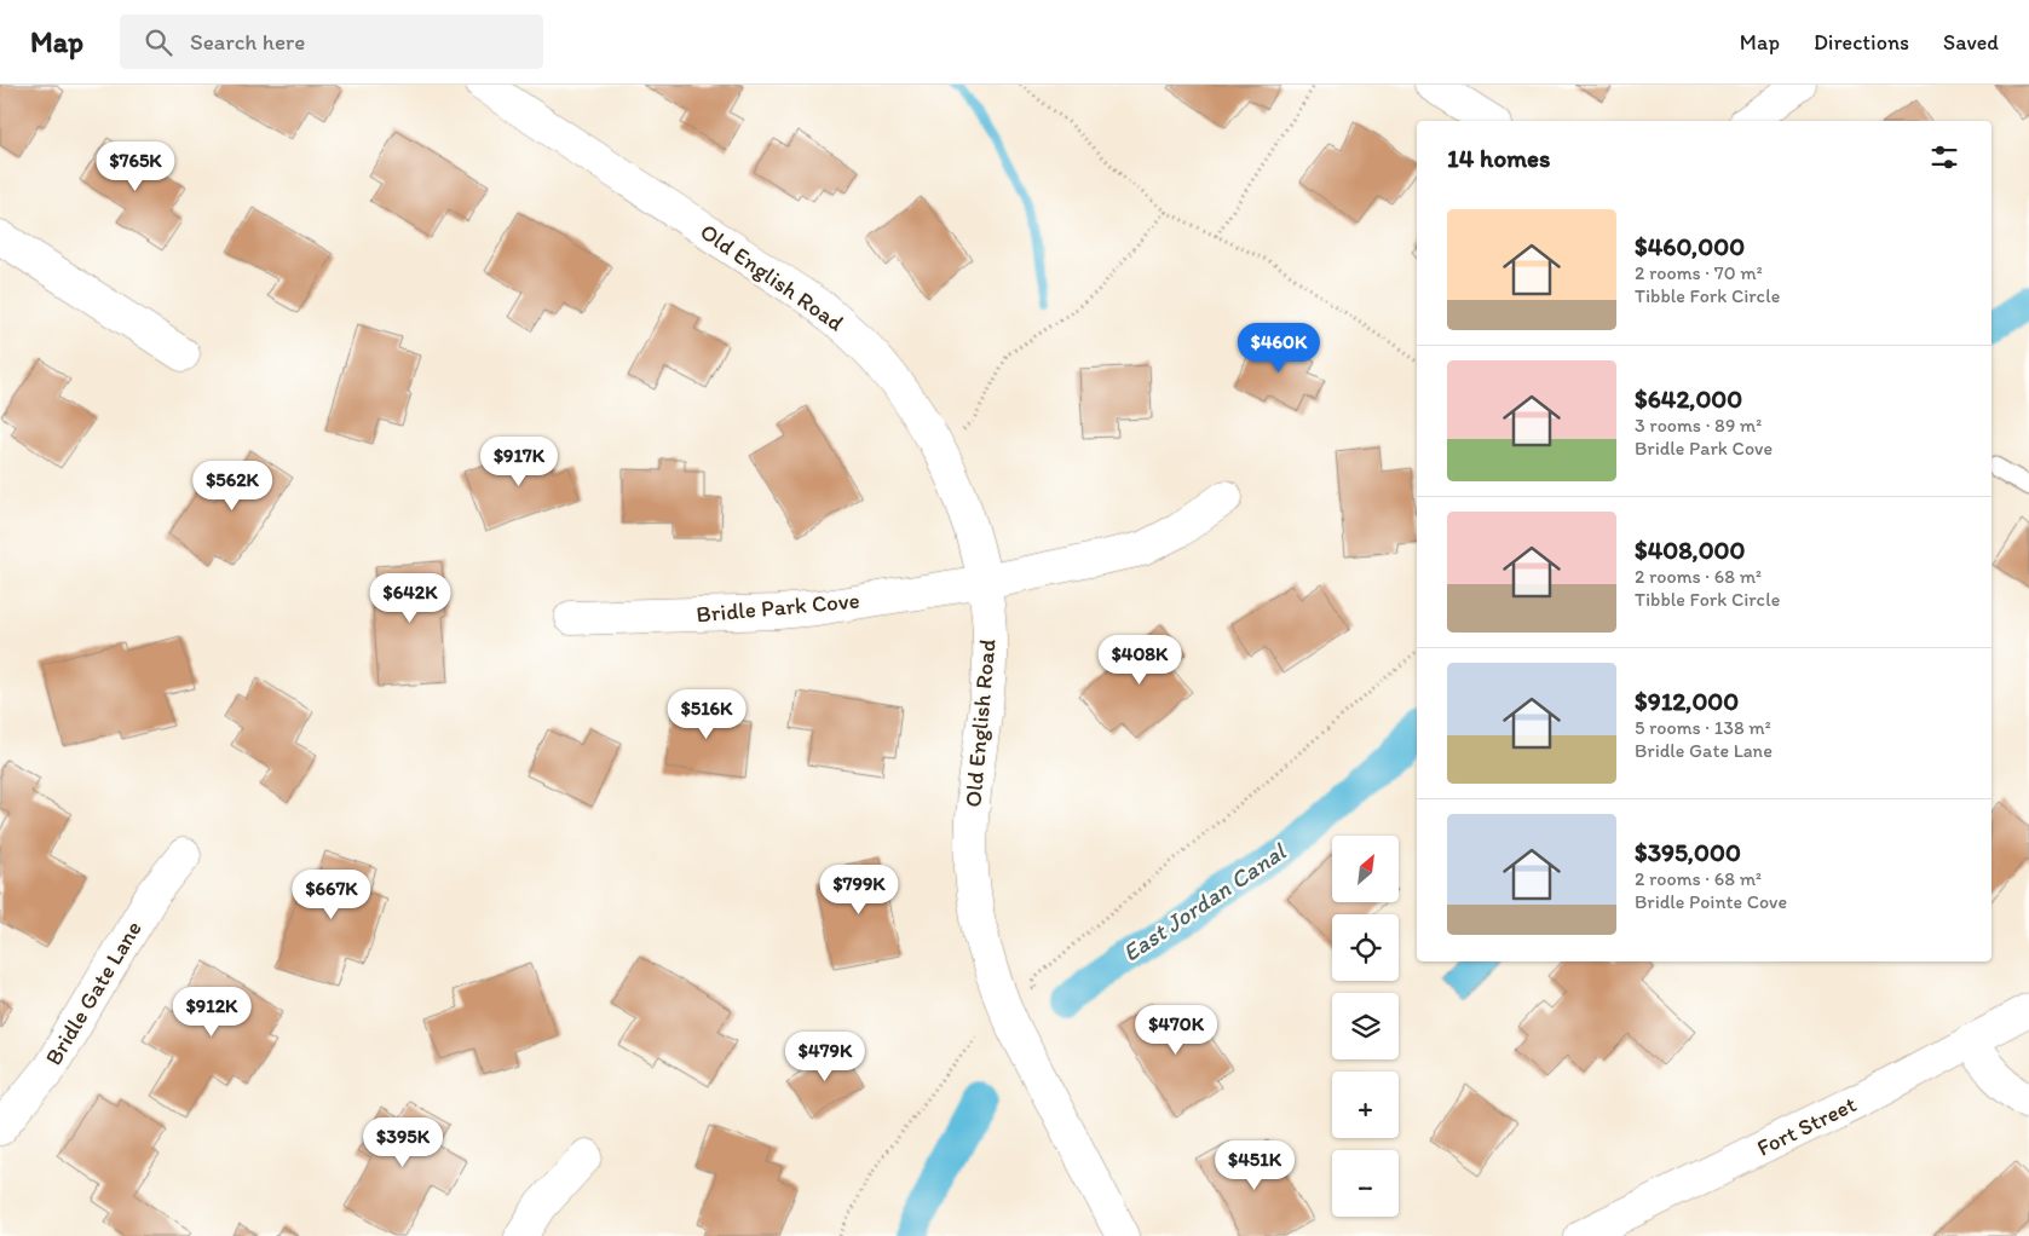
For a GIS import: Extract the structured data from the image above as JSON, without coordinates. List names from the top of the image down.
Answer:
{
  "streets": {
    "street": [
      "Old English Road",
      "Bridle Park Cove",
      "Bridle Gate Lane",
      "Fort Street"
    ]
  },
  "crossings": [
    ["Old English Road", "Bridle Park Cove"]
  ],
  "water": ["East Jordan Canal"],
  "north": "top right",
  "page": {
    "header": "Map",
    "search": "Search here",
    "nav": ["Map", "Directions", "Saved"],
    "heading": "14 homes",
    "price": [
      "$765K",
      "$460K",
      "$917K",
      "$562K",
      "$642K",
      "$408K",
      "$516K",
      "$799K",
      "$667K",
      "$912K",
      "$470K",
      "$479K",
      "$395K",
      "$451K"
    ],
    "list": [
      {
        "name": "$460,000",
        "note": "2 rooms · 70 m² · Tibble Fork Circle"
      },
      {
        "name": "$642,000",
        "note": "3 rooms · 89 m² · Bridle Park Cove"
      },
      {
        "name": "$408,000",
        "note": "2 rooms · 68 m² · Tibble Fork Circle"
      },
      {
        "name": "$912,000",
        "note": "5 rooms · 138 m² · Bridle Gate Lane"
      },
      {
        "name": "$395,000",
        "note": "2 rooms · 68 m² · Bridle Pointe Cove"
      }
    ],
    "map_buttons": ["+", "−"]
  }
}
